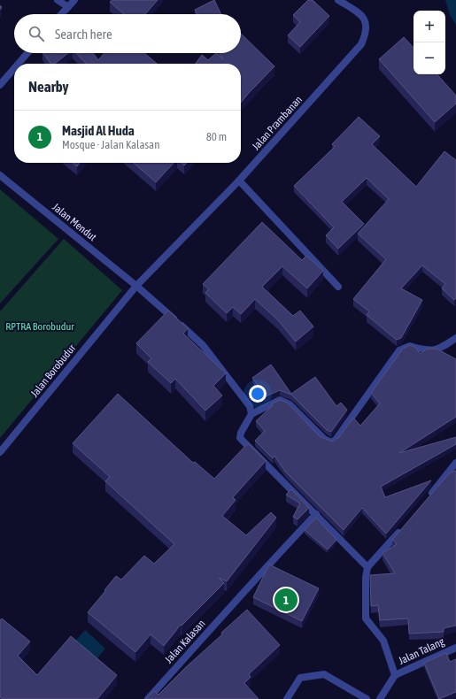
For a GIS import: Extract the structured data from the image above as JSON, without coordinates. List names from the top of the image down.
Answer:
{
  "streets": {
    "street": [
      "Jalan Prambanan",
      "Jalan Mendut",
      "Jalan Borobudur",
      "Jalan Kalasan",
      "Jalan Talang"
    ]
  },
  "crossings": [
    ["Jalan Prambanan", "Jalan Mendut"],
    ["Jalan Prambanan", "Jalan Borobudur"],
    ["Jalan Mendut", "Jalan Borobudur"]
  ],
  "parks": ["RPTRA Borobudur"],
  "page": {
    "map_buttons": ["+", "−"],
    "search": "Search here",
    "heading": "Nearby",
    "list": [
      {
        "mark": "1",
        "name": "Masjid Al Huda",
        "note": "Mosque · Jalan Kalasan",
        "value": "80 m"
      }
    ],
    "pins": "1"
  }
}
